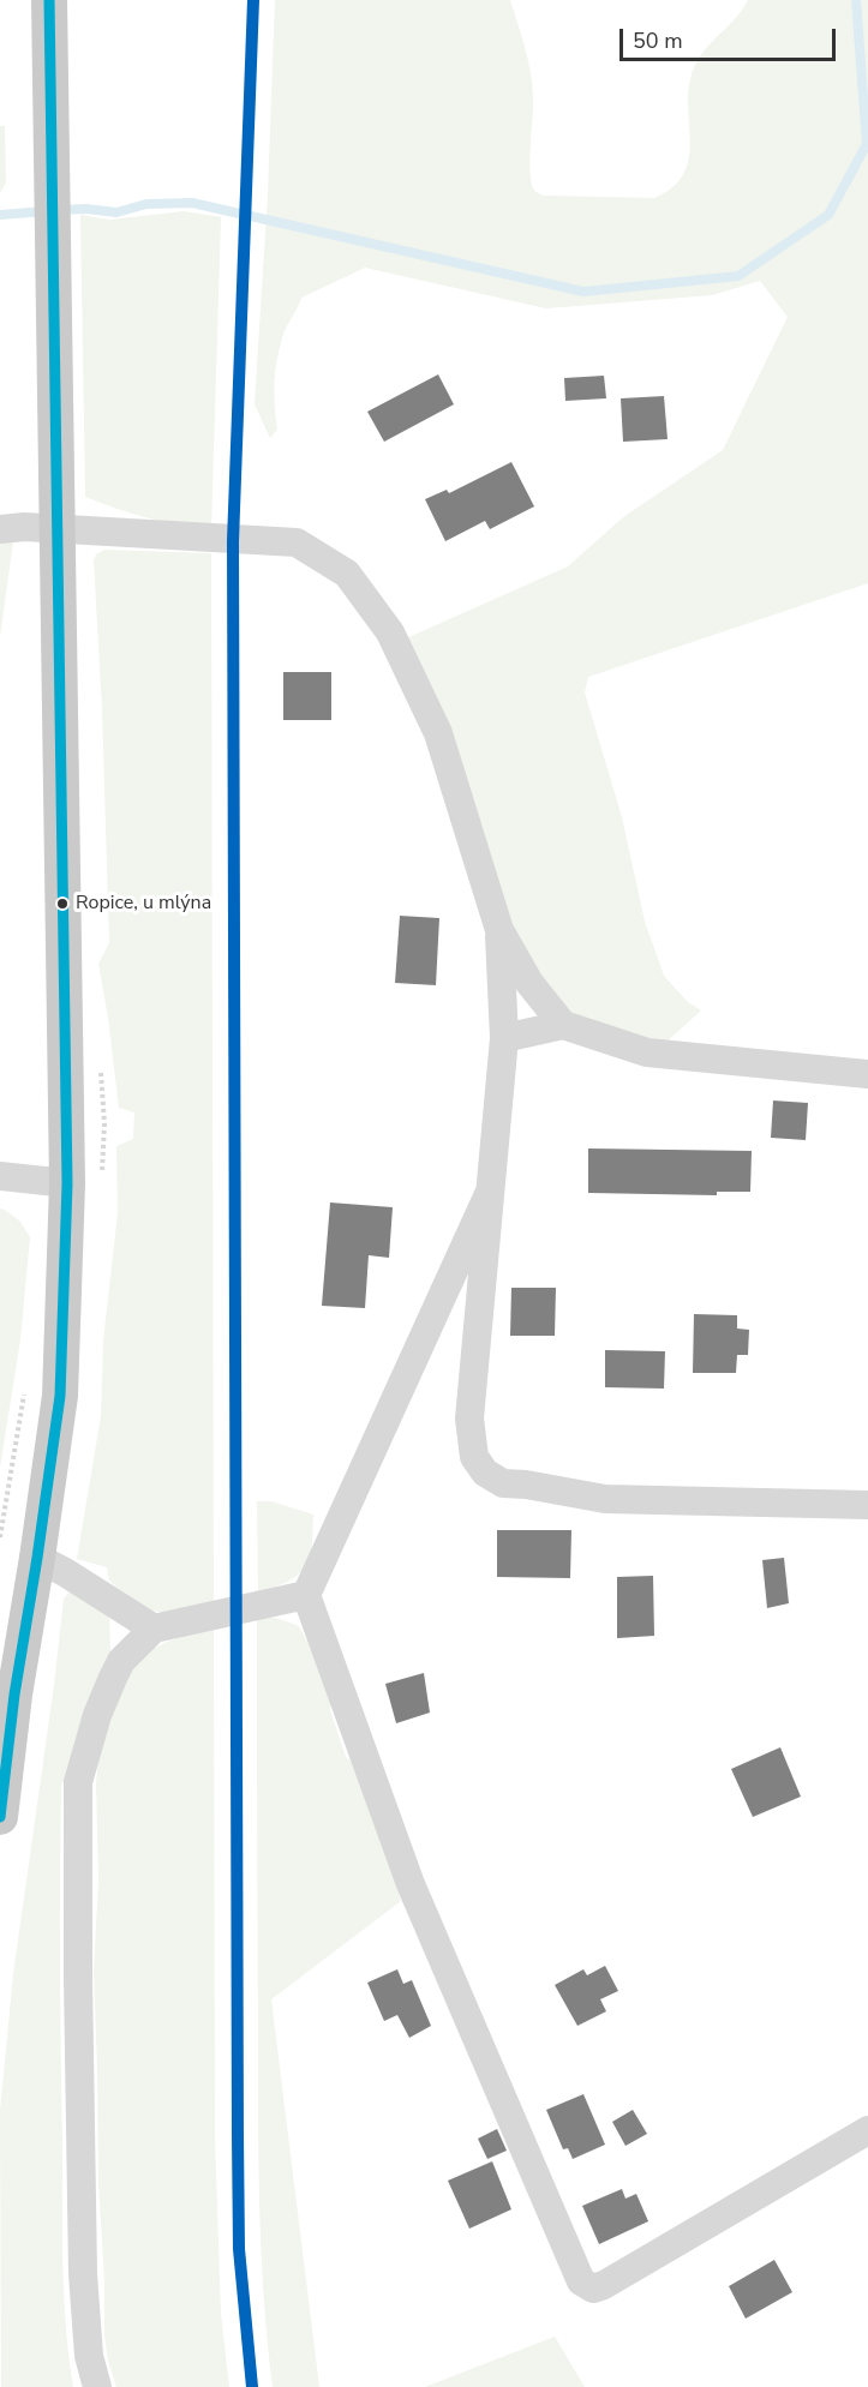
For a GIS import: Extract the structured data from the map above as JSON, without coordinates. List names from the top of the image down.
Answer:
{
  "places": ["Ropice, u mlýna"],
  "scale_bar": "50 m"
}
